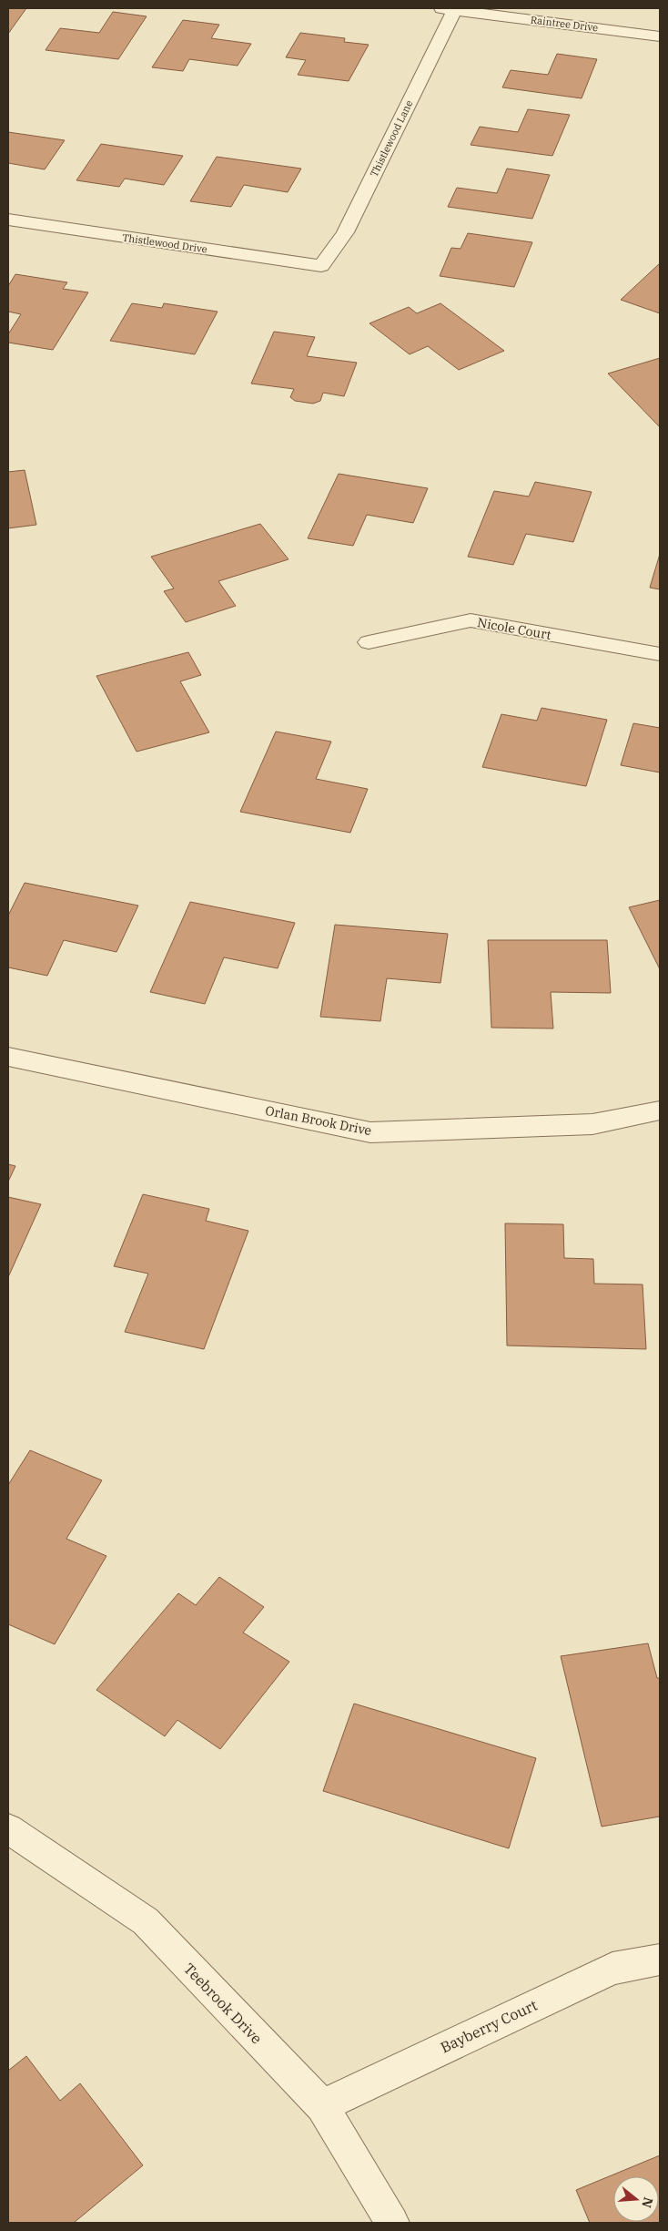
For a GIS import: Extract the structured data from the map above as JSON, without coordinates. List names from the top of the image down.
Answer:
{
  "streets": {
    "street": [
      "Raintree Drive",
      "Thistlewood Lane",
      "Thistlewood Drive",
      "Nicole Court",
      "Orlan Brook Drive",
      "Teebrook Drive",
      "Bayberry Court"
    ]
  },
  "crossings": [
    ["Raintree Drive", "Thistlewood Lane"],
    ["Thistlewood Lane", "Thistlewood Drive"],
    ["Teebrook Drive", "Bayberry Court"]
  ],
  "north": "right"
}
